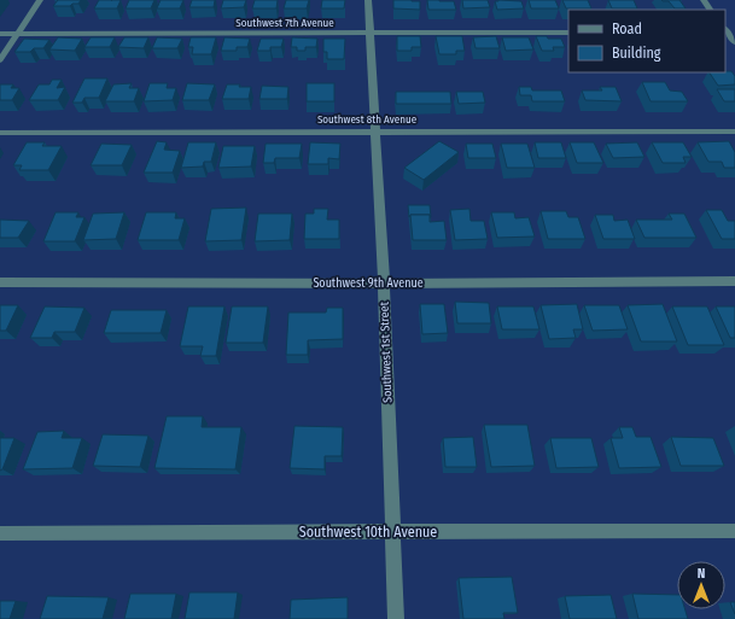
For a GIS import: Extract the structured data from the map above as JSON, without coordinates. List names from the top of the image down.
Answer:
{
  "streets": {
    "street": [
      "Southwest 7th Avenue",
      "Southwest 8th Avenue",
      "Southwest 9th Avenue",
      "Southwest 1st Street",
      "Southwest 10th Avenue"
    ]
  },
  "crossings": [
    ["Southwest 7th Avenue", "Southwest 1st Street"],
    ["Southwest 8th Avenue", "Southwest 1st Street"],
    ["Southwest 9th Avenue", "Southwest 1st Street"],
    ["Southwest 1st Street", "Southwest 10th Avenue"]
  ],
  "legend": ["Road", "Building"],
  "north": "top"
}
